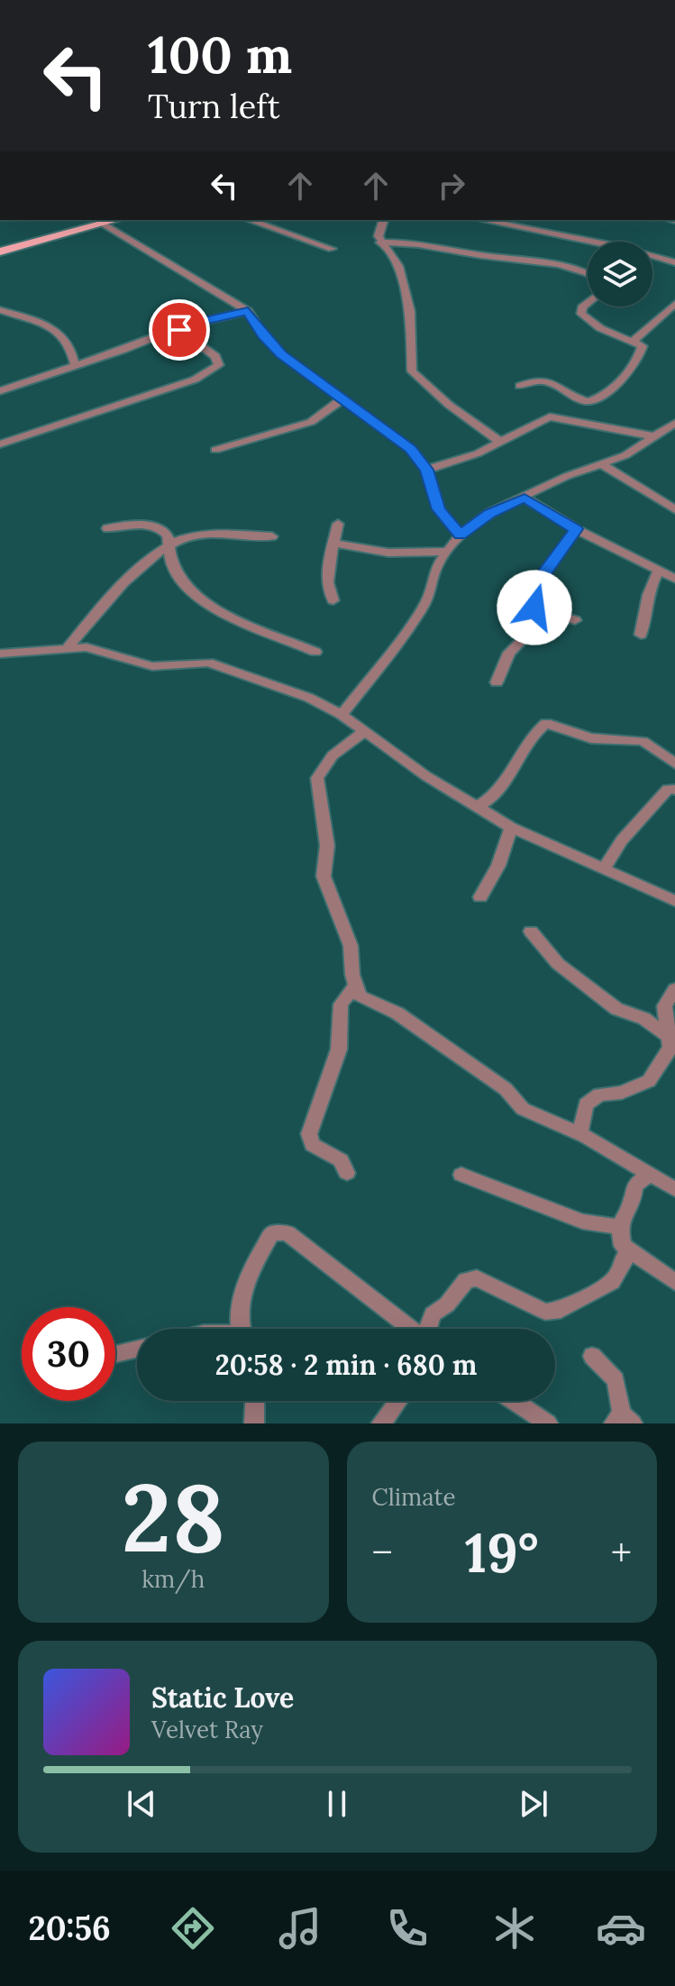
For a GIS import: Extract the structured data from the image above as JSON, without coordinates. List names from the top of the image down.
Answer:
{
  "page": {
    "turn": ["100 m", "Turn left"],
    "limit": "30",
    "trip": "20:58 · 2 min · 680 m",
    "tile": [
      ["28", "km/h"],
      "Climate"
    ],
    "heat": ["−", "19°", "+"],
    "song": ["Static Love", "Velvet Ray"],
    "tabs": "20:56"
  }
}
